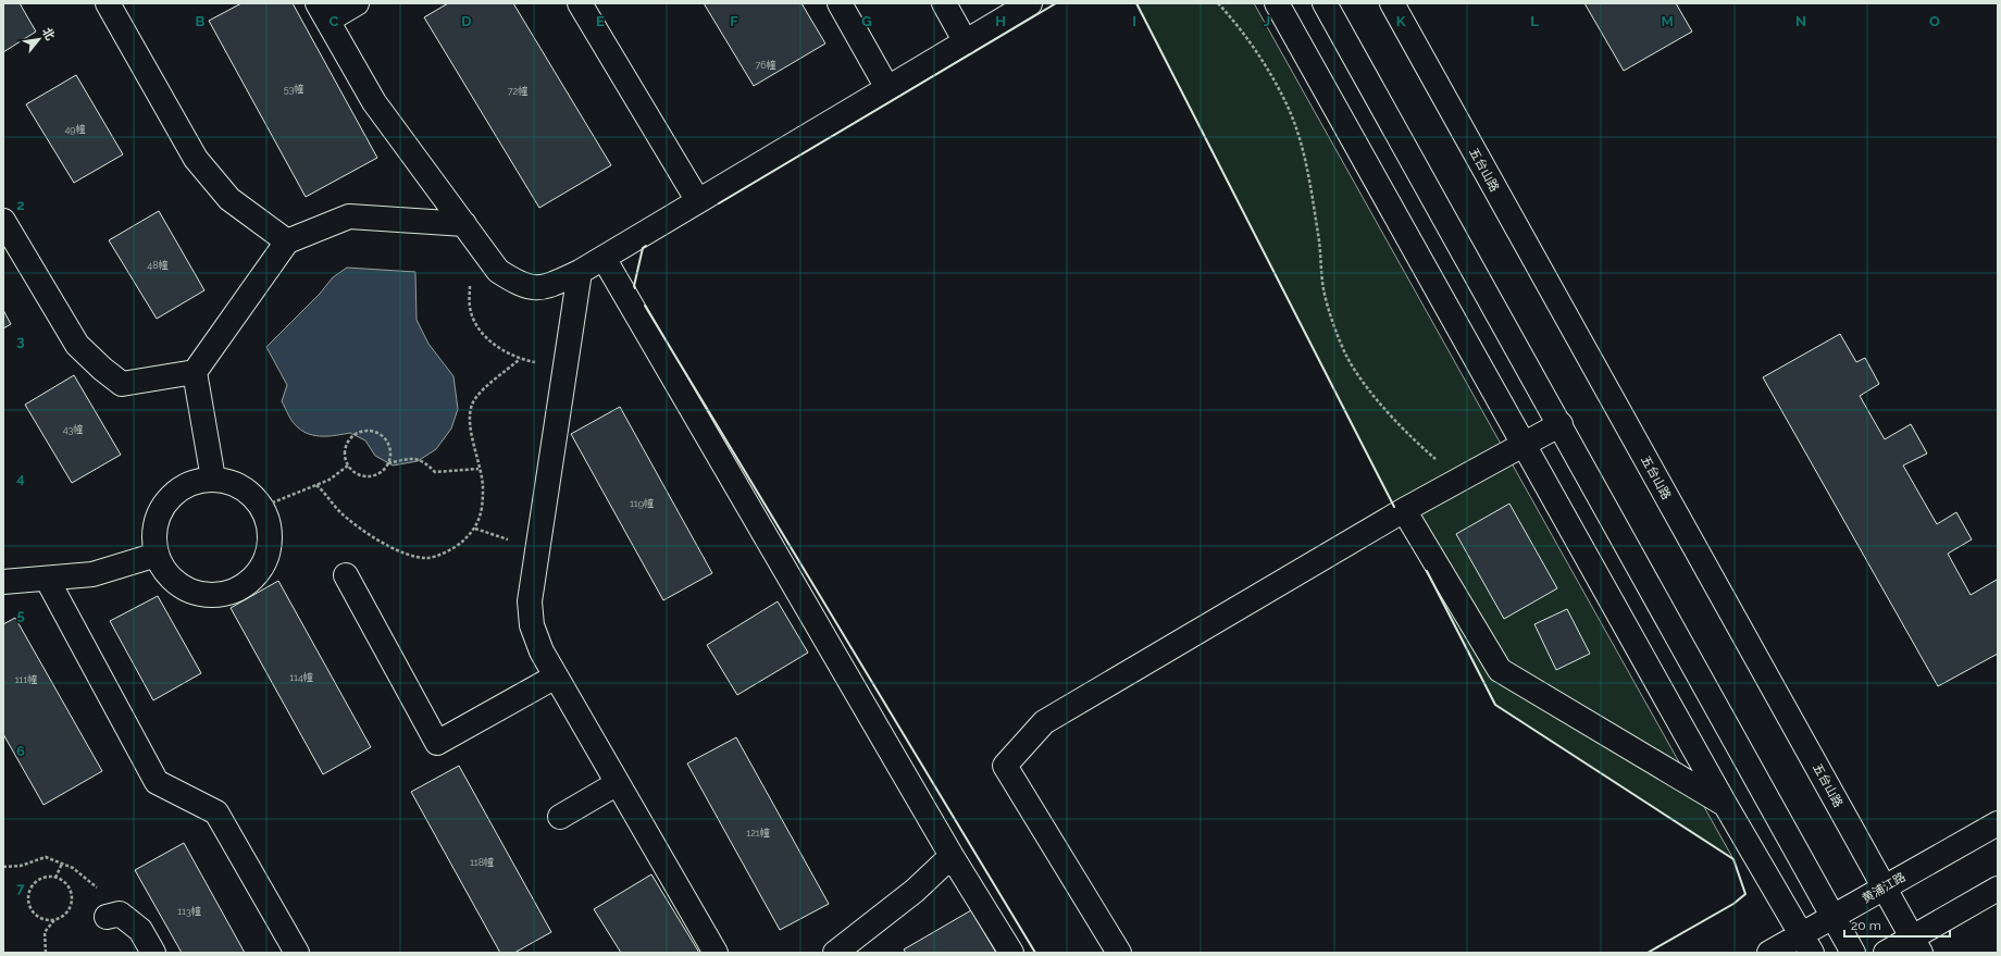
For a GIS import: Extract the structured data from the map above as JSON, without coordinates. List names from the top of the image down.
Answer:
{
  "streets": {
    "main road": ["五台山路", "黄浦江路"]
  },
  "crossings": [
    ["五台山路", "黄浦江路"]
  ],
  "house_numbers": [
    "76幢",
    "53幢",
    "72幢",
    "49幢",
    "48幢",
    "43幢",
    "119幢",
    "114幢",
    "111幢",
    "121幢",
    "118幢",
    "113幢"
  ],
  "scale_bar": "20 m",
  "north": "top right",
  "grid": {
    "columns": [
      "B",
      "C",
      "D",
      "E",
      "F",
      "G",
      "H",
      "I",
      "J",
      "K",
      "L",
      "M",
      "N",
      "O"
    ],
    "rows": [
      "2",
      "3",
      "4",
      "5",
      "6",
      "7"
    ]
  }
}
